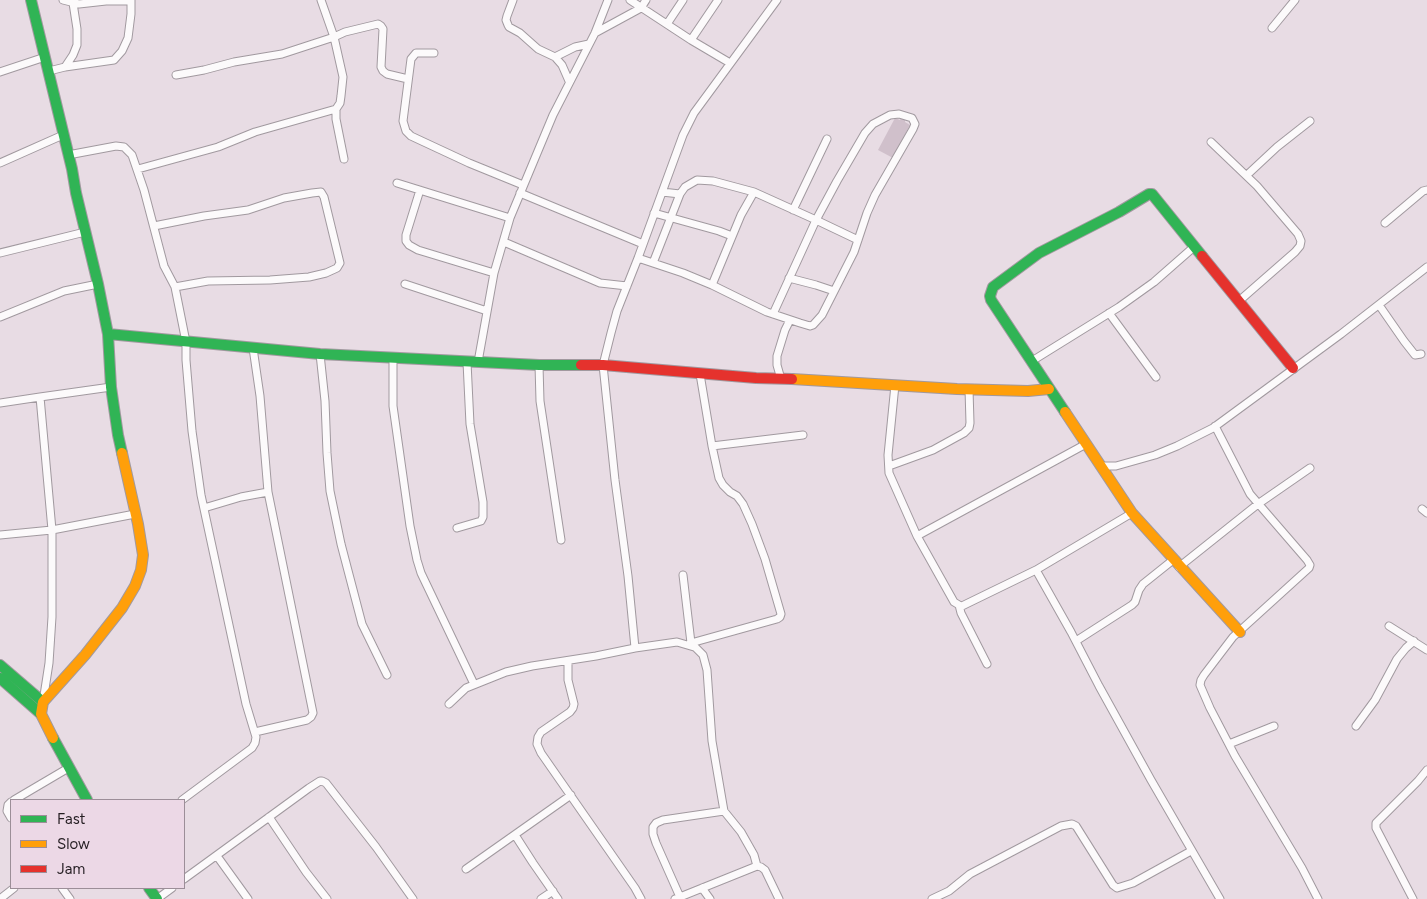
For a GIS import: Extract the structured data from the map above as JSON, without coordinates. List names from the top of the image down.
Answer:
{
  "legend": ["Fast", "Slow", "Jam"]
}
